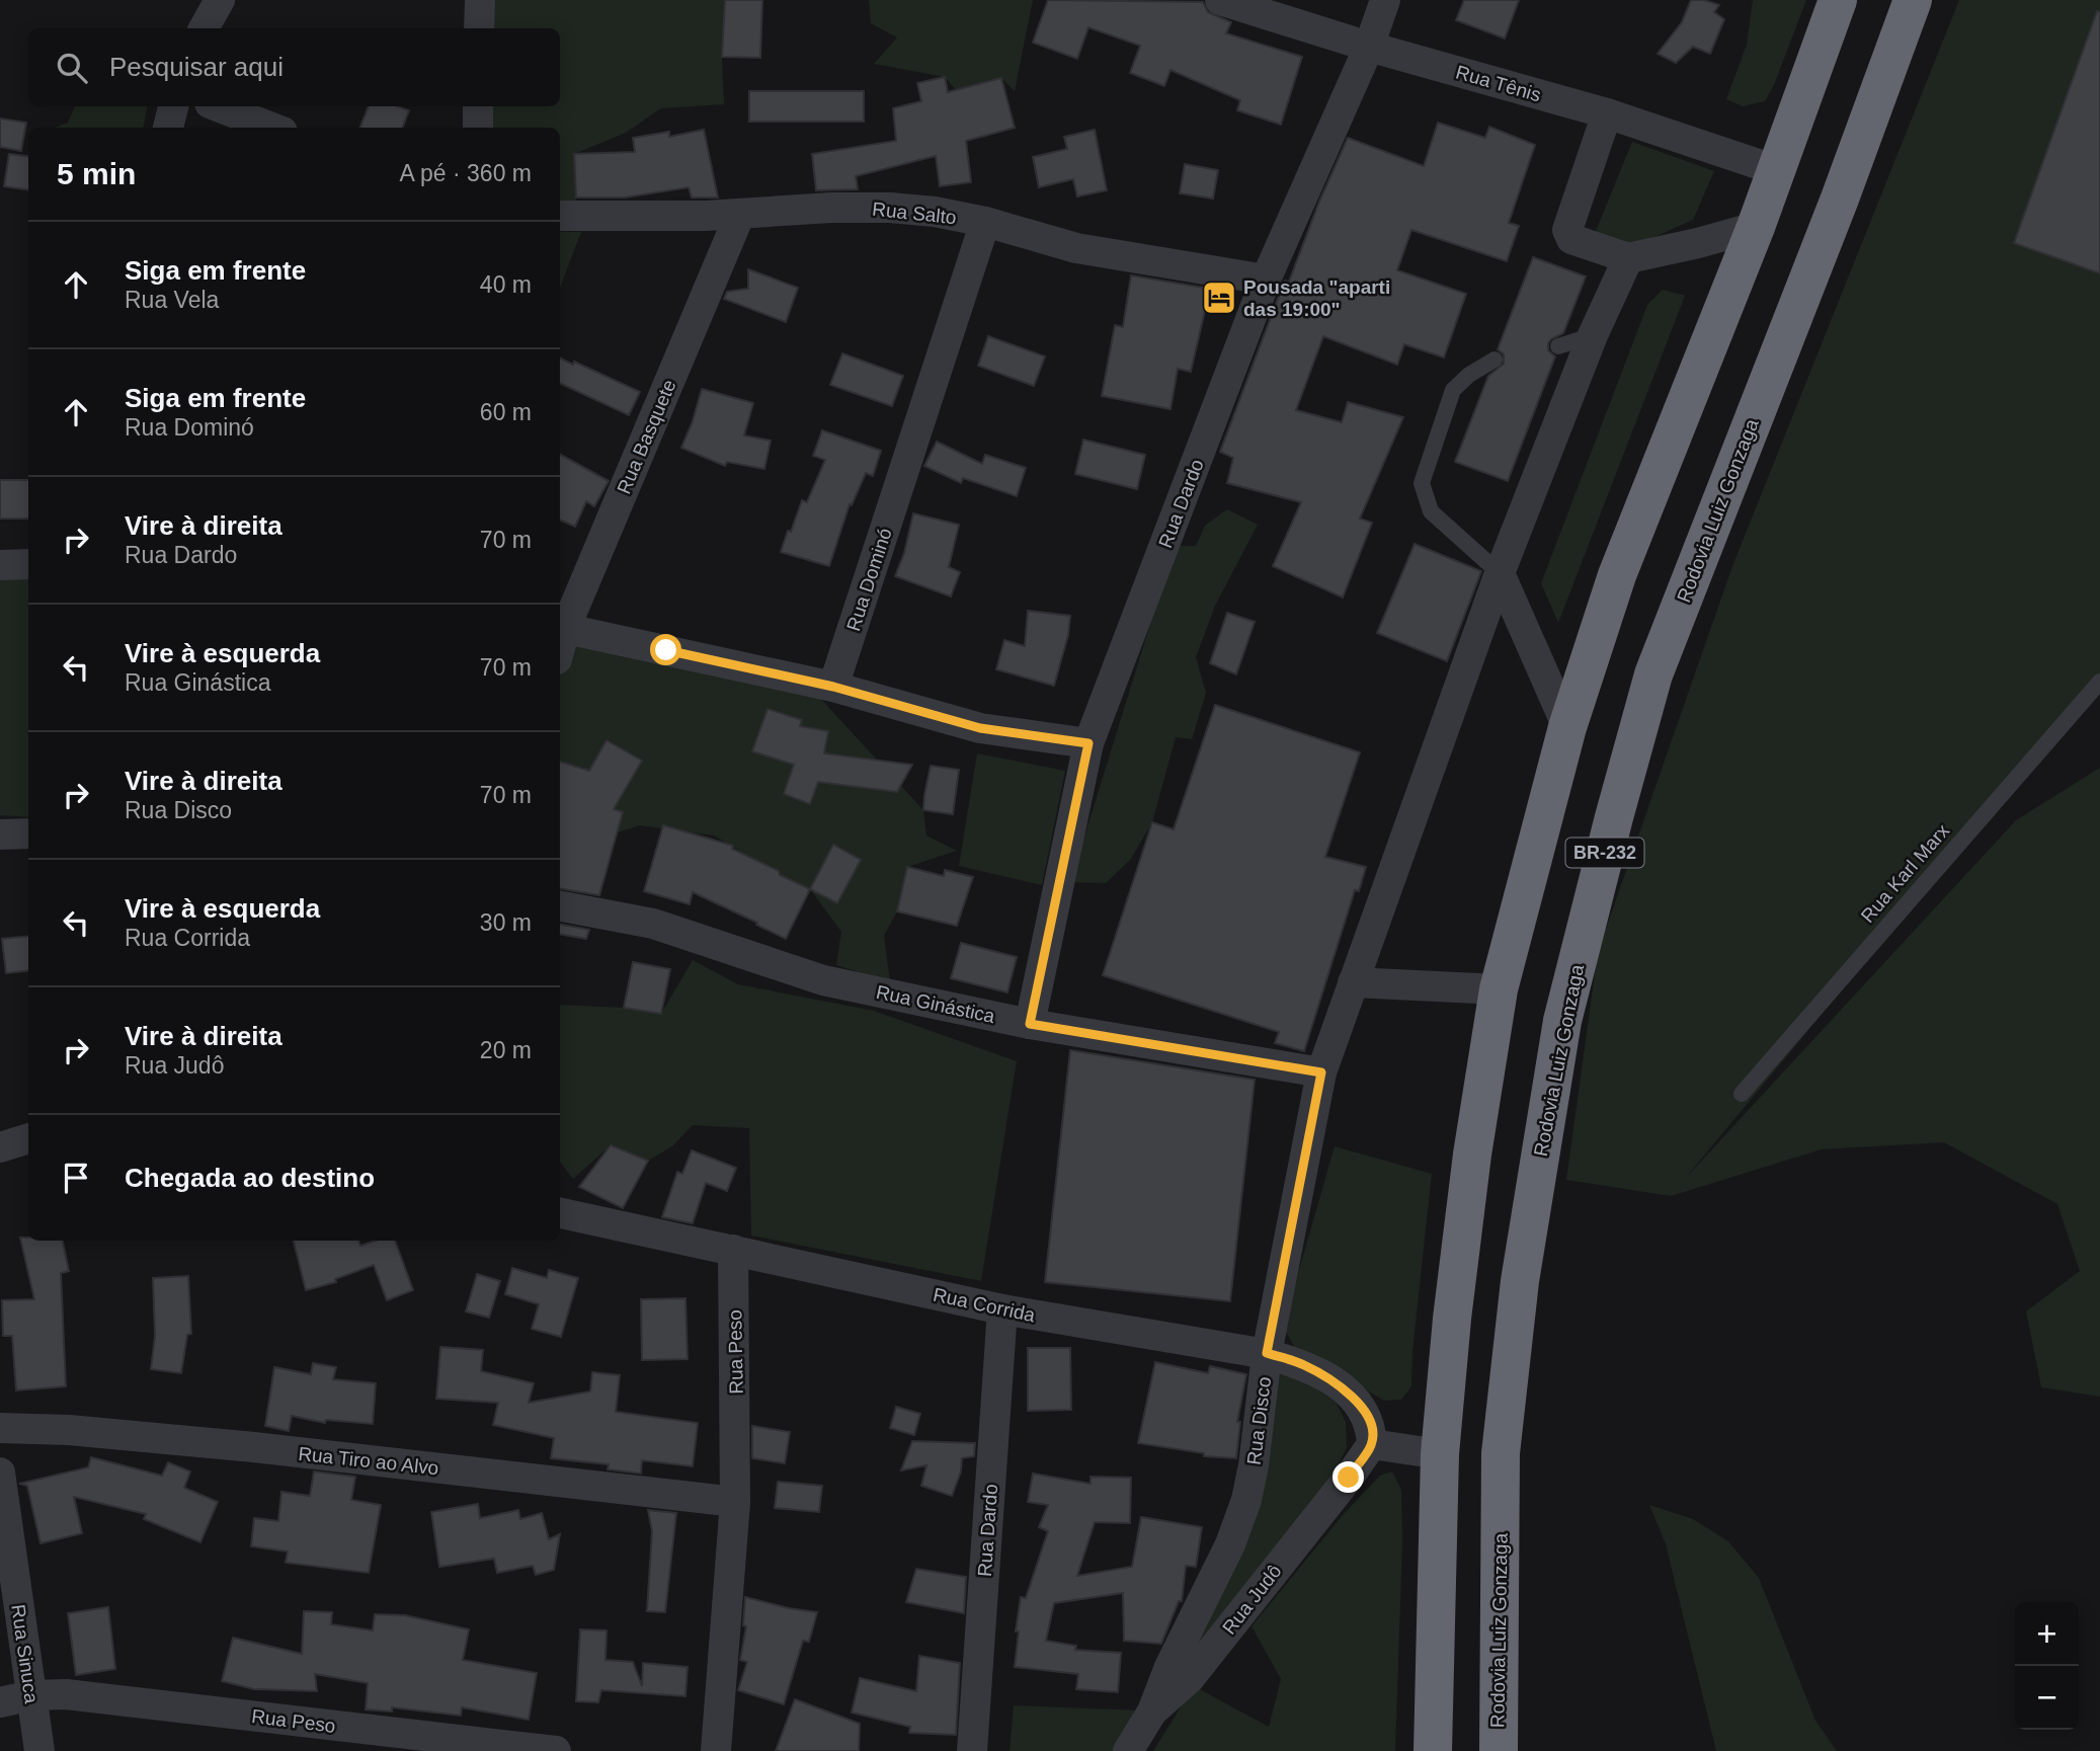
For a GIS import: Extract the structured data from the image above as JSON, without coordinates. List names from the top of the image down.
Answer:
{
  "streets": {
    "highway": ["Rodovia Luiz Gonzaga", "BR-232"],
    "street": [
      "Rua Tênis",
      "Rua Salto",
      "Rua Basquete",
      "Rua Dardo",
      "Rua Dominó",
      "Rua Ginástica",
      "Rua Corrida",
      "Rua Peso",
      "Rua Disco",
      "Rua Tiro ao Alvo",
      "Rua Judô",
      "Rua Sinuca"
    ],
    "lane": ["Rua Karl Marx"]
  },
  "crossings": [
    ["Rua Tênis", "Rua Dardo"],
    ["Rua Tênis", "BR-232"],
    ["Rua Salto", "Rua Basquete"],
    ["Rua Salto", "Rua Dardo"],
    ["Rua Salto", "Rua Dominó"],
    ["Rua Dardo", "Rua Ginástica"],
    ["Rua Dardo", "Rua Corrida"],
    ["Rua Ginástica", "Rua Disco"],
    ["Rua Corrida", "Rua Peso"],
    ["Rua Corrida", "Rua Disco"],
    ["Rua Corrida", "Rua Judô"],
    ["Rua Peso", "Rua Tiro ao Alvo"],
    ["Rua Peso", "Rua Sinuca"],
    ["Rua Disco", "Rua Judô"]
  ],
  "places": {
    "hotel": ["Pousada \"aparti das 19:00\""]
  },
  "page": {
    "search": "Pesquisar aqui",
    "heading": ["5 min", "A pé · 360 m"],
    "list": [
      ["Siga em frente", "Rua Vela", "40 m"],
      ["Siga em frente", "Rua Dominó", "60 m"],
      ["Vire à direita", "Rua Dardo", "70 m"],
      ["Vire à esquerda", "Rua Ginástica", "70 m"],
      ["Vire à direita", "Rua Disco", "70 m"],
      ["Vire à esquerda", "Rua Corrida", "30 m"],
      ["Vire à direita", "Rua Judô", "20 m"],
      "Chegada ao destino"
    ],
    "map_buttons": ["+", "−"]
  }
}
